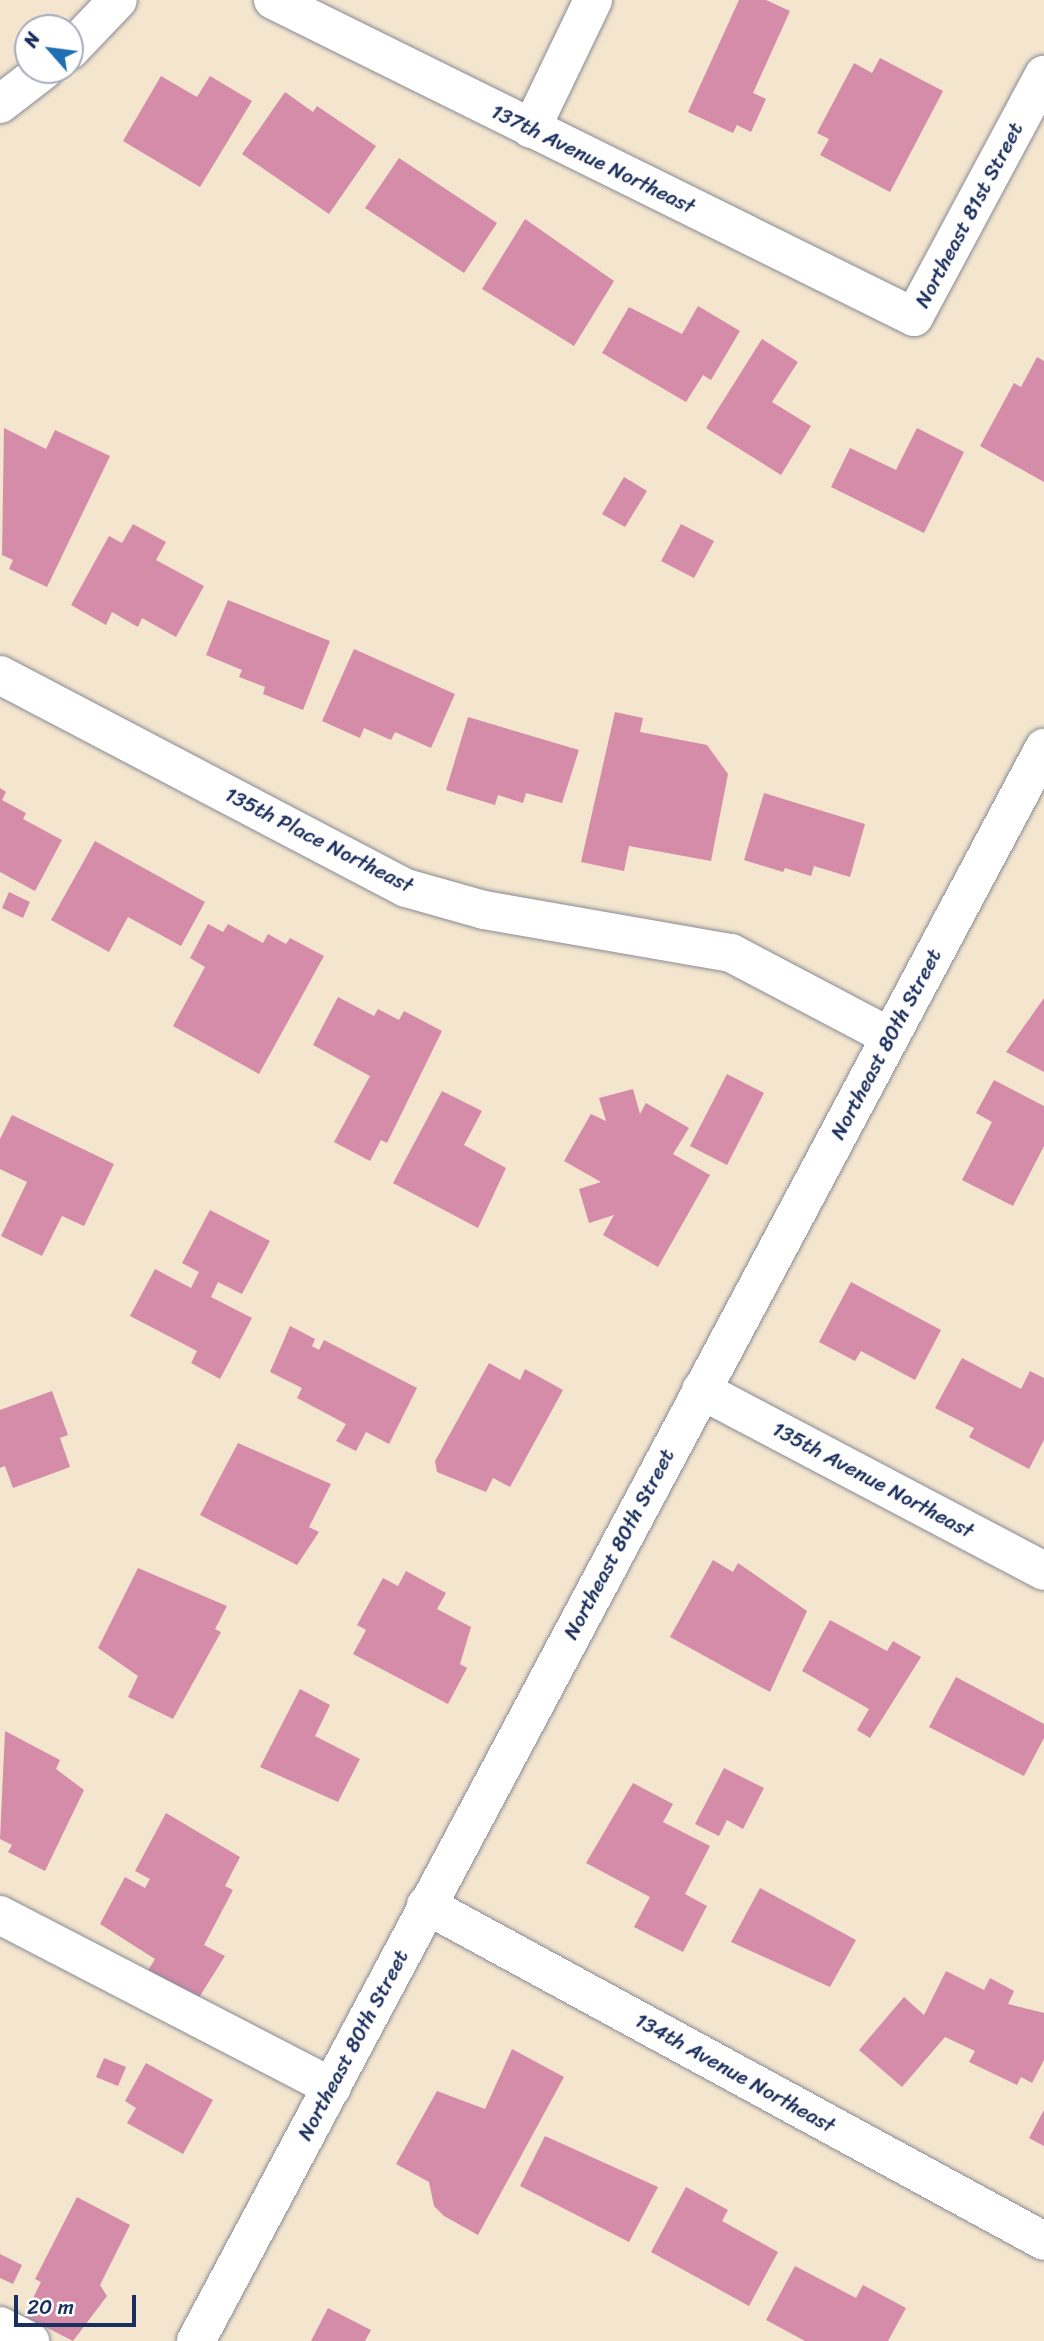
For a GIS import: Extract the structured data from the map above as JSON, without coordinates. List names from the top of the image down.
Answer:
{
  "streets": {
    "street": [
      "137th Avenue Northeast",
      "Northeast 81st Street",
      "135th Place Northeast",
      "Northeast 80th Street",
      "135th Avenue Northeast",
      "134th Avenue Northeast"
    ]
  },
  "crossings": [
    ["137th Avenue Northeast", "Northeast 81st Street"],
    ["135th Place Northeast", "Northeast 80th Street"],
    ["Northeast 80th Street", "135th Avenue Northeast"],
    ["Northeast 80th Street", "134th Avenue Northeast"]
  ],
  "scale_bar": "20 m",
  "north": "top left"
}
